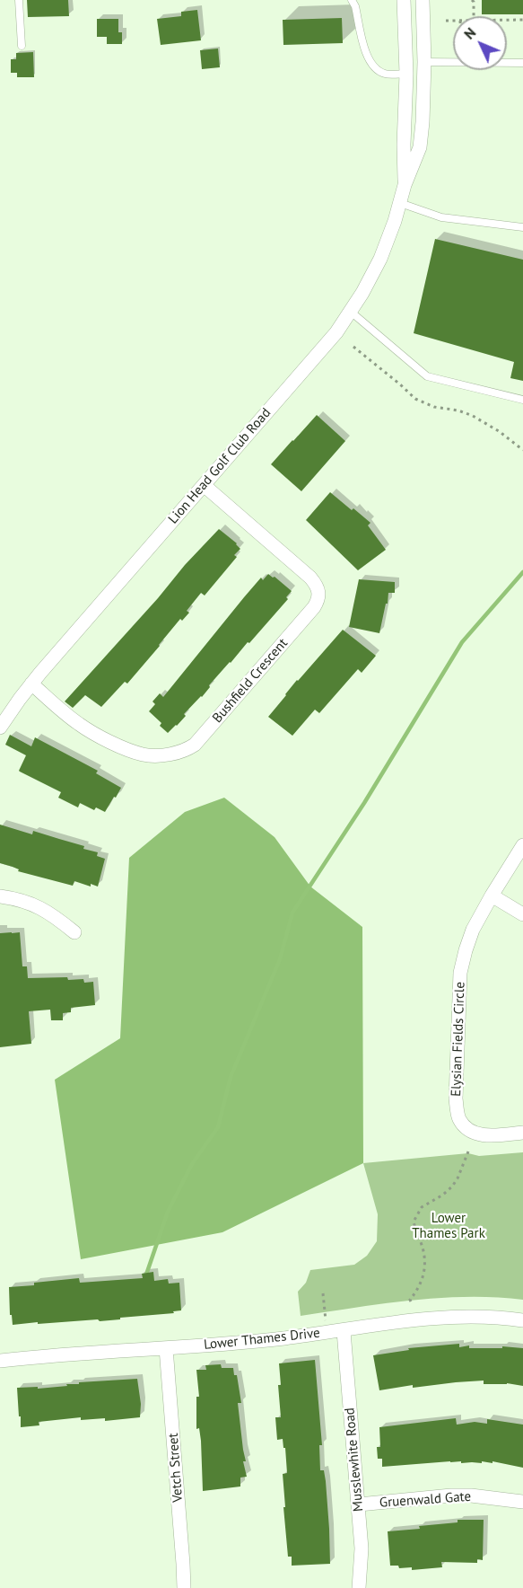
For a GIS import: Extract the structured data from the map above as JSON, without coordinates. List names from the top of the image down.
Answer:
{
  "streets": {
    "street": [
      "Lion Head Golf Club Road",
      "Bushfield Crescent",
      "Elysian Fields Circle",
      "Lower Thames Drive",
      "Musslewhite Road",
      "Vetch Street",
      "Gruenwald Gate"
    ]
  },
  "crossings": [
    ["Lion Head Golf Club Road", "Bushfield Crescent"],
    ["Lower Thames Drive", "Musslewhite Road"],
    ["Lower Thames Drive", "Vetch Street"],
    ["Musslewhite Road", "Gruenwald Gate"]
  ],
  "parks": ["Lower Thames Park"],
  "north": "top left"
}
